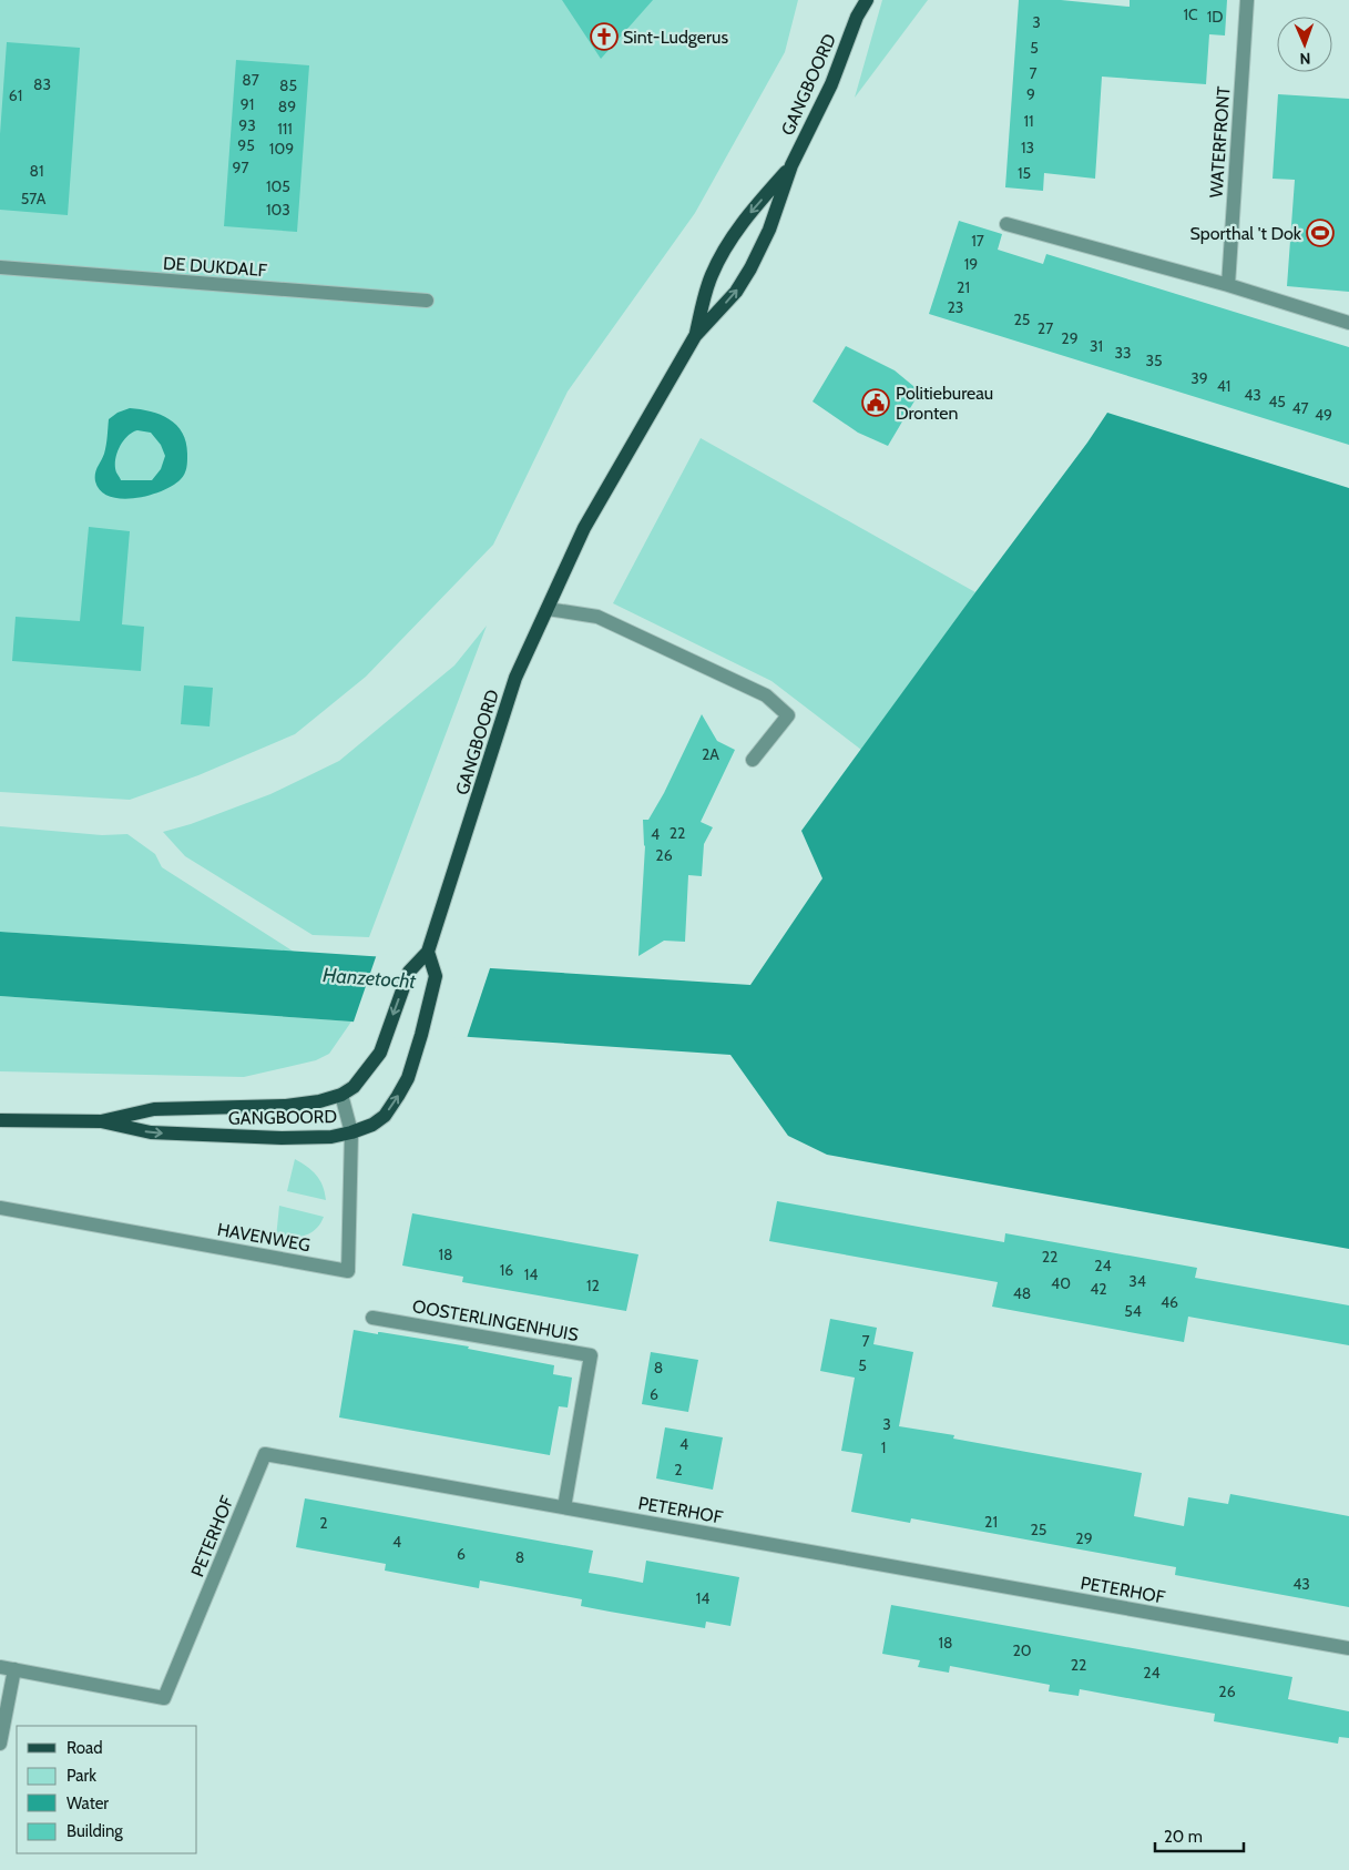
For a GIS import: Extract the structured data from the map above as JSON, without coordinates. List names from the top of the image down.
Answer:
{
  "streets": {
    "main road": ["GANGBOORD"],
    "street": [
      "WATERFRONT",
      "DE DUKDALF",
      "HAVENWEG",
      "OOSTERLINGENHUIS",
      "PETERHOF"
    ]
  },
  "crossings": [
    ["GANGBOORD", "HAVENWEG"],
    ["OOSTERLINGENHUIS", "PETERHOF"]
  ],
  "water": ["Hanzetocht"],
  "places": {
    "church": ["Sint-Ludgerus"],
    "sports": ["Sporthal 't Dok"],
    "public building": ["Politiebureau Dronten"]
  },
  "house_numbers": [
    "1C",
    "1D",
    "3",
    "5",
    "7",
    "87",
    "83",
    "85",
    "9",
    "61",
    "91",
    "89",
    "11",
    "93",
    "111",
    "95",
    "13",
    "109",
    "97",
    "81",
    "15",
    "105",
    "57A",
    "103",
    "17",
    "19",
    "21",
    "23",
    "25",
    "27",
    "29",
    "31",
    "33",
    "35",
    "39",
    "41",
    "43",
    "45",
    "47",
    "49",
    "2A",
    "22",
    "4",
    "26",
    "18",
    "22",
    "24",
    "16",
    "14",
    "34",
    "40",
    "12",
    "42",
    "48",
    "46",
    "54",
    "7",
    "5",
    "8",
    "6",
    "3",
    "4",
    "1",
    "2",
    "21",
    "2",
    "25",
    "29",
    "4",
    "6",
    "8",
    "43",
    "14",
    "18",
    "20",
    "22",
    "24",
    "26"
  ],
  "legend": [
    "Road",
    "Park",
    "Water",
    "Building"
  ],
  "scale_bar": "20 m",
  "north": "bottom"
}
